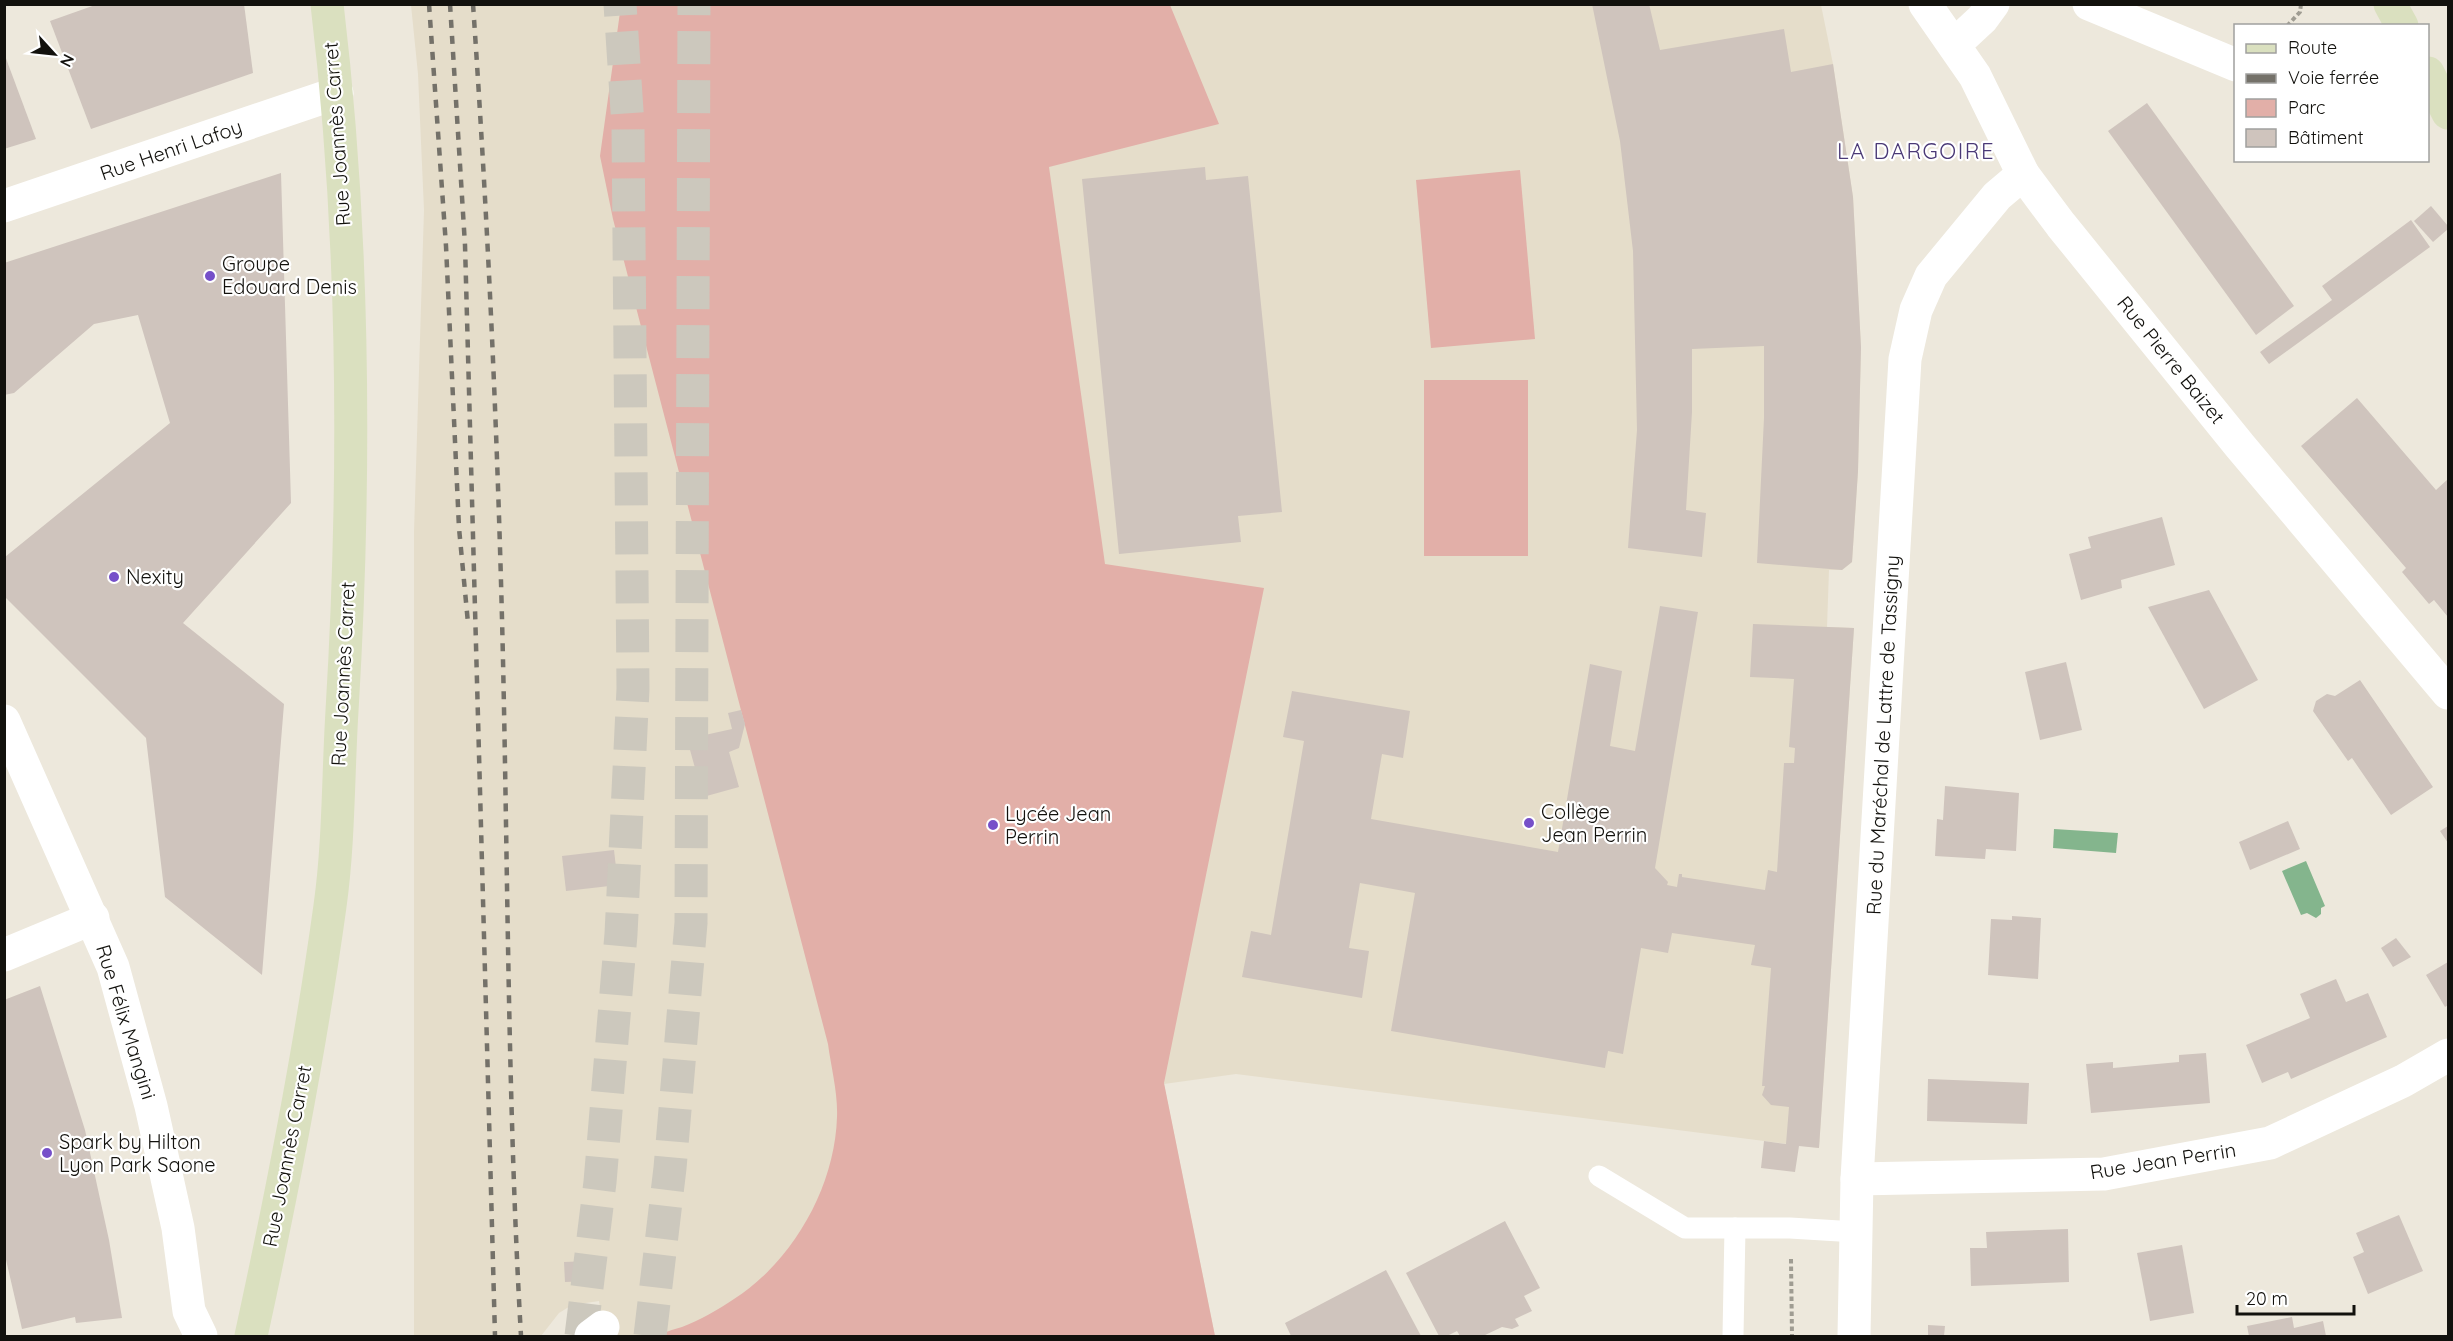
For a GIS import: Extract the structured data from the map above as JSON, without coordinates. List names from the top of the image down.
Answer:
{
  "streets": {
    "street": [
      "Rue Joannès Carret",
      "Rue Henri Lafoy",
      "Rue Pierre Baizet",
      "Rue du Maréchal de Lattre de Tassigny",
      "Rue Félix Mangini",
      "Rue Jean Perrin"
    ]
  },
  "crossings": [
    ["Rue Joannès Carret", "Rue Henri Lafoy"],
    ["Rue Pierre Baizet", "Rue du Maréchal de Lattre de Tassigny"],
    ["Rue du Maréchal de Lattre de Tassigny", "Rue Jean Perrin"]
  ],
  "districts": ["LA DARGOIRE"],
  "places": [
    "Groupe Edouard Denis",
    "Nexity",
    "Collège Jean Perrin",
    "Lycée Jean Perrin",
    "Spark by Hilton Lyon Park Saone"
  ],
  "legend": [
    "Route",
    "Voie ferrée",
    "Parc",
    "Bâtiment"
  ],
  "scale_bar": "20 m",
  "north": "bottom right"
}
